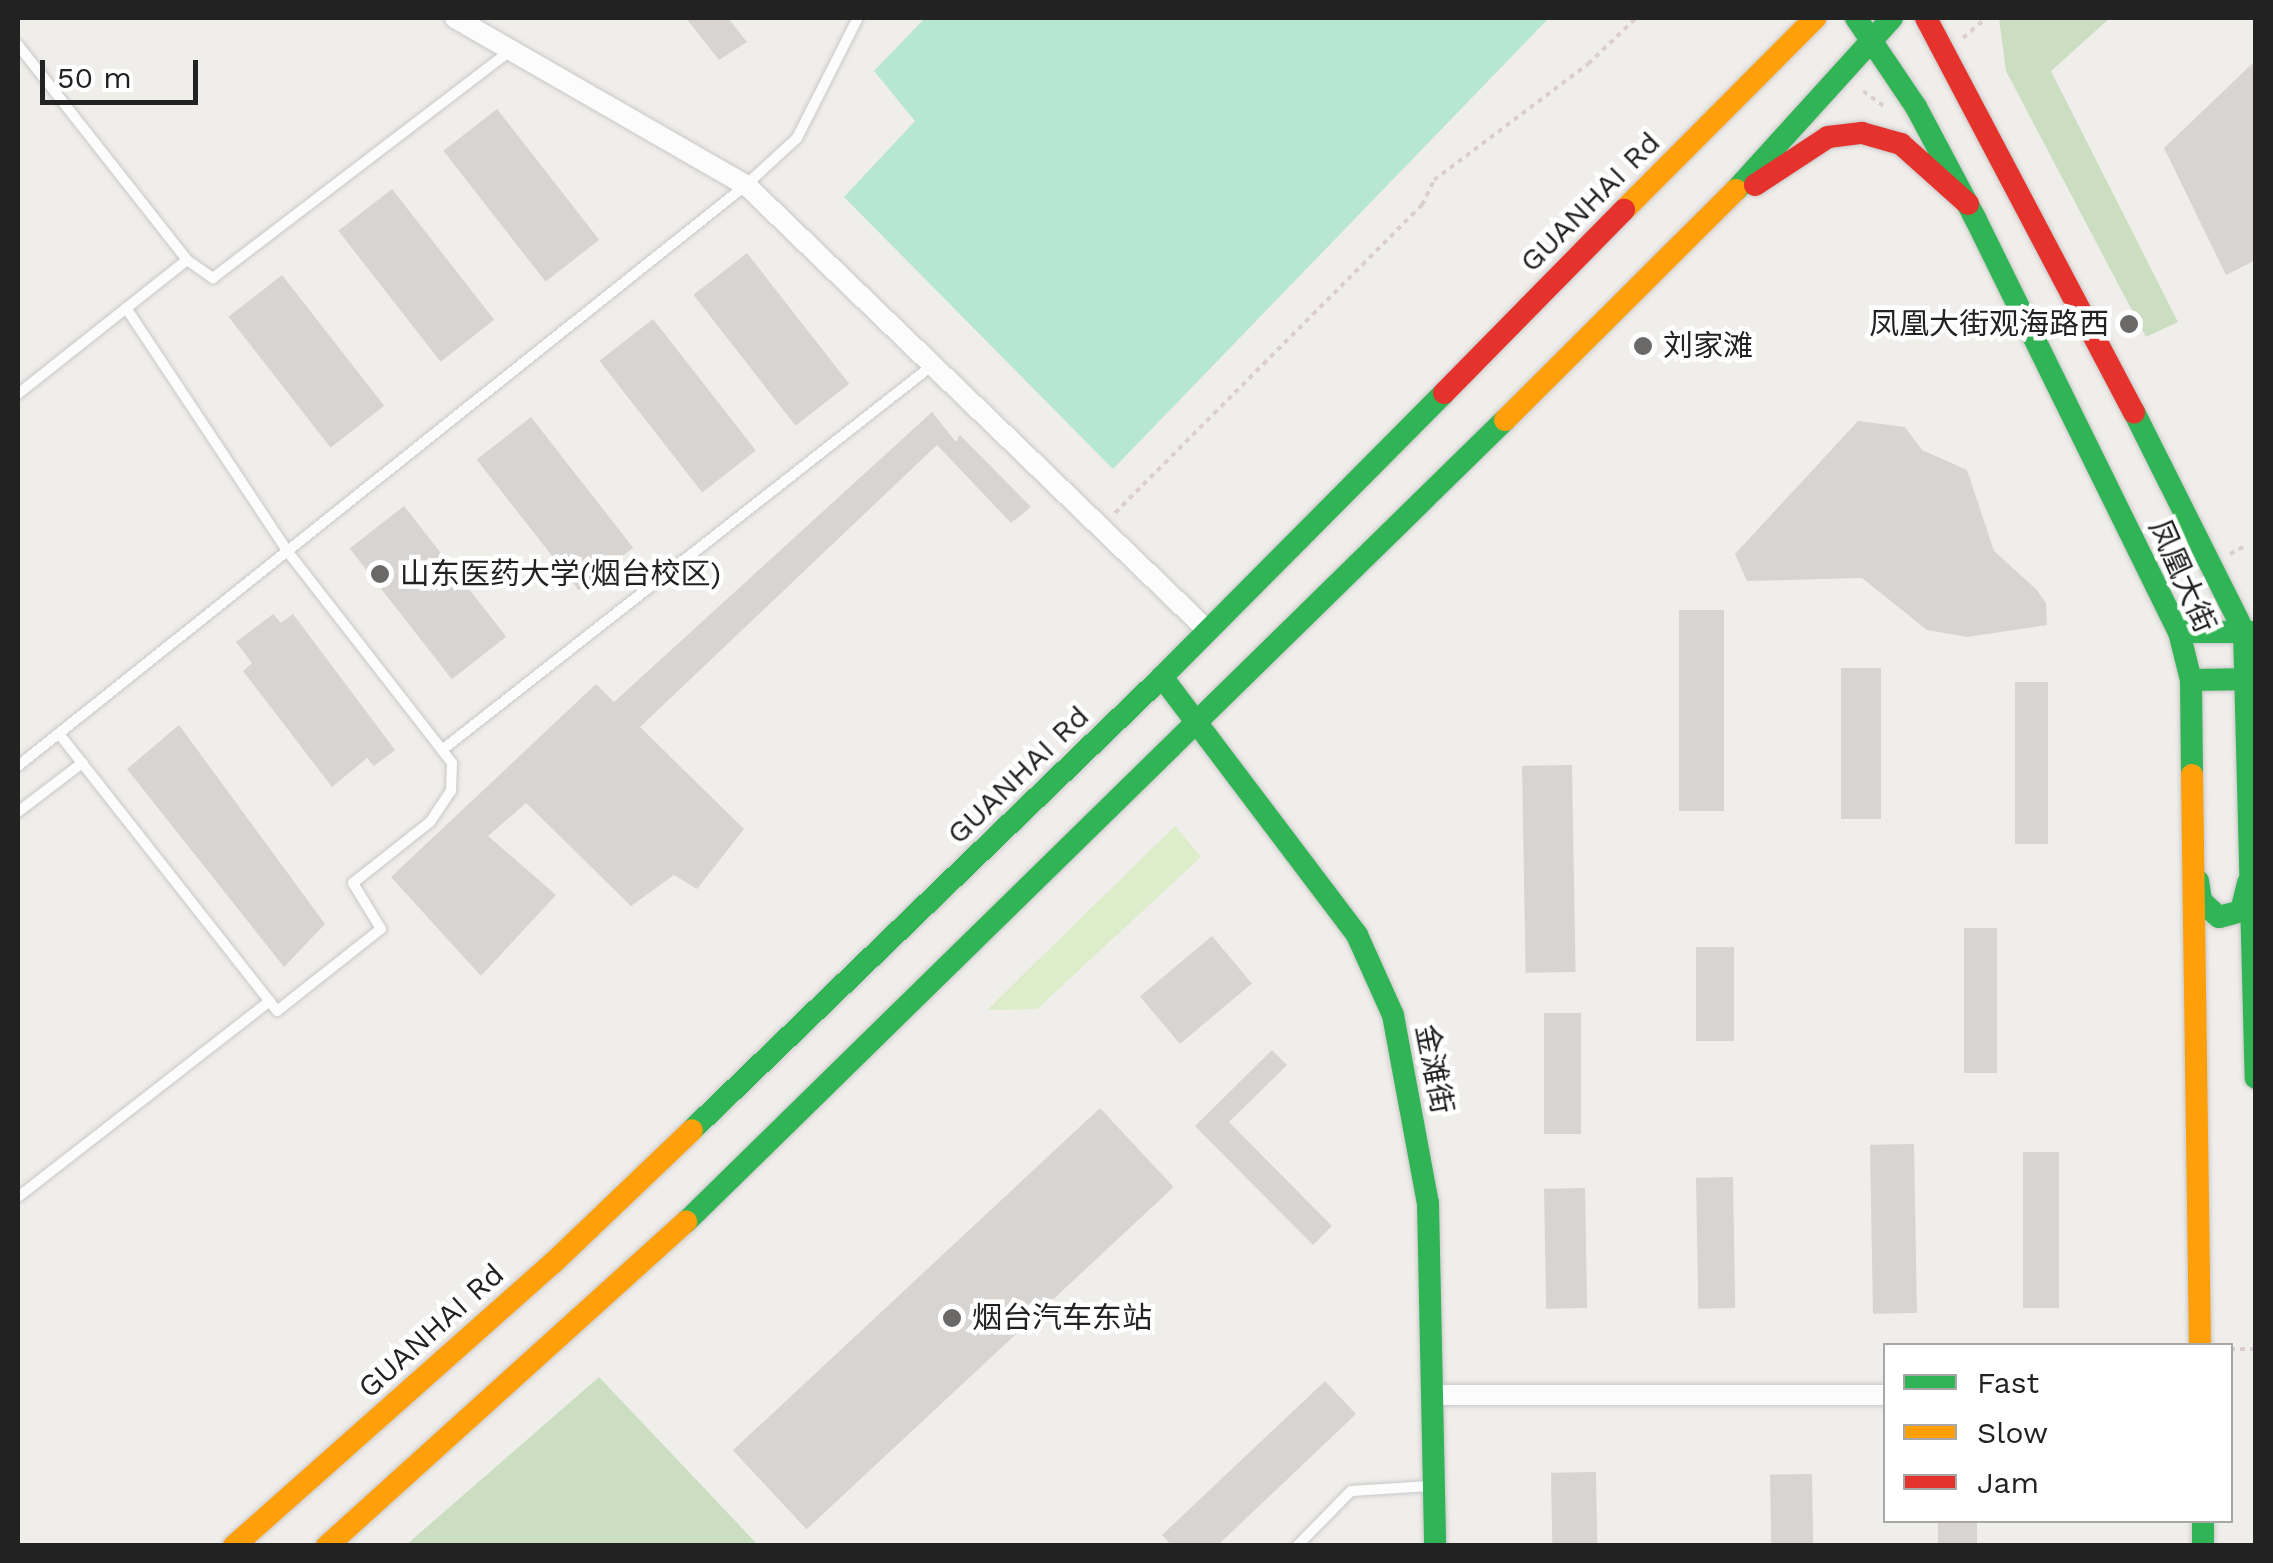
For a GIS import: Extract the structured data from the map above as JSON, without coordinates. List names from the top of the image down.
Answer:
{
  "streets": {
    "main road": ["GUANHAI Rd", "凤凰大街", "金滩街"]
  },
  "crossings": [
    ["GUANHAI Rd", "金滩街"]
  ],
  "places": [
    "凤凰大街观海路西",
    "刘家滩",
    "山东医药大学(烟台校区)",
    "烟台汽车东站"
  ],
  "legend": ["Fast", "Slow", "Jam"],
  "scale_bar": "50 m"
}
